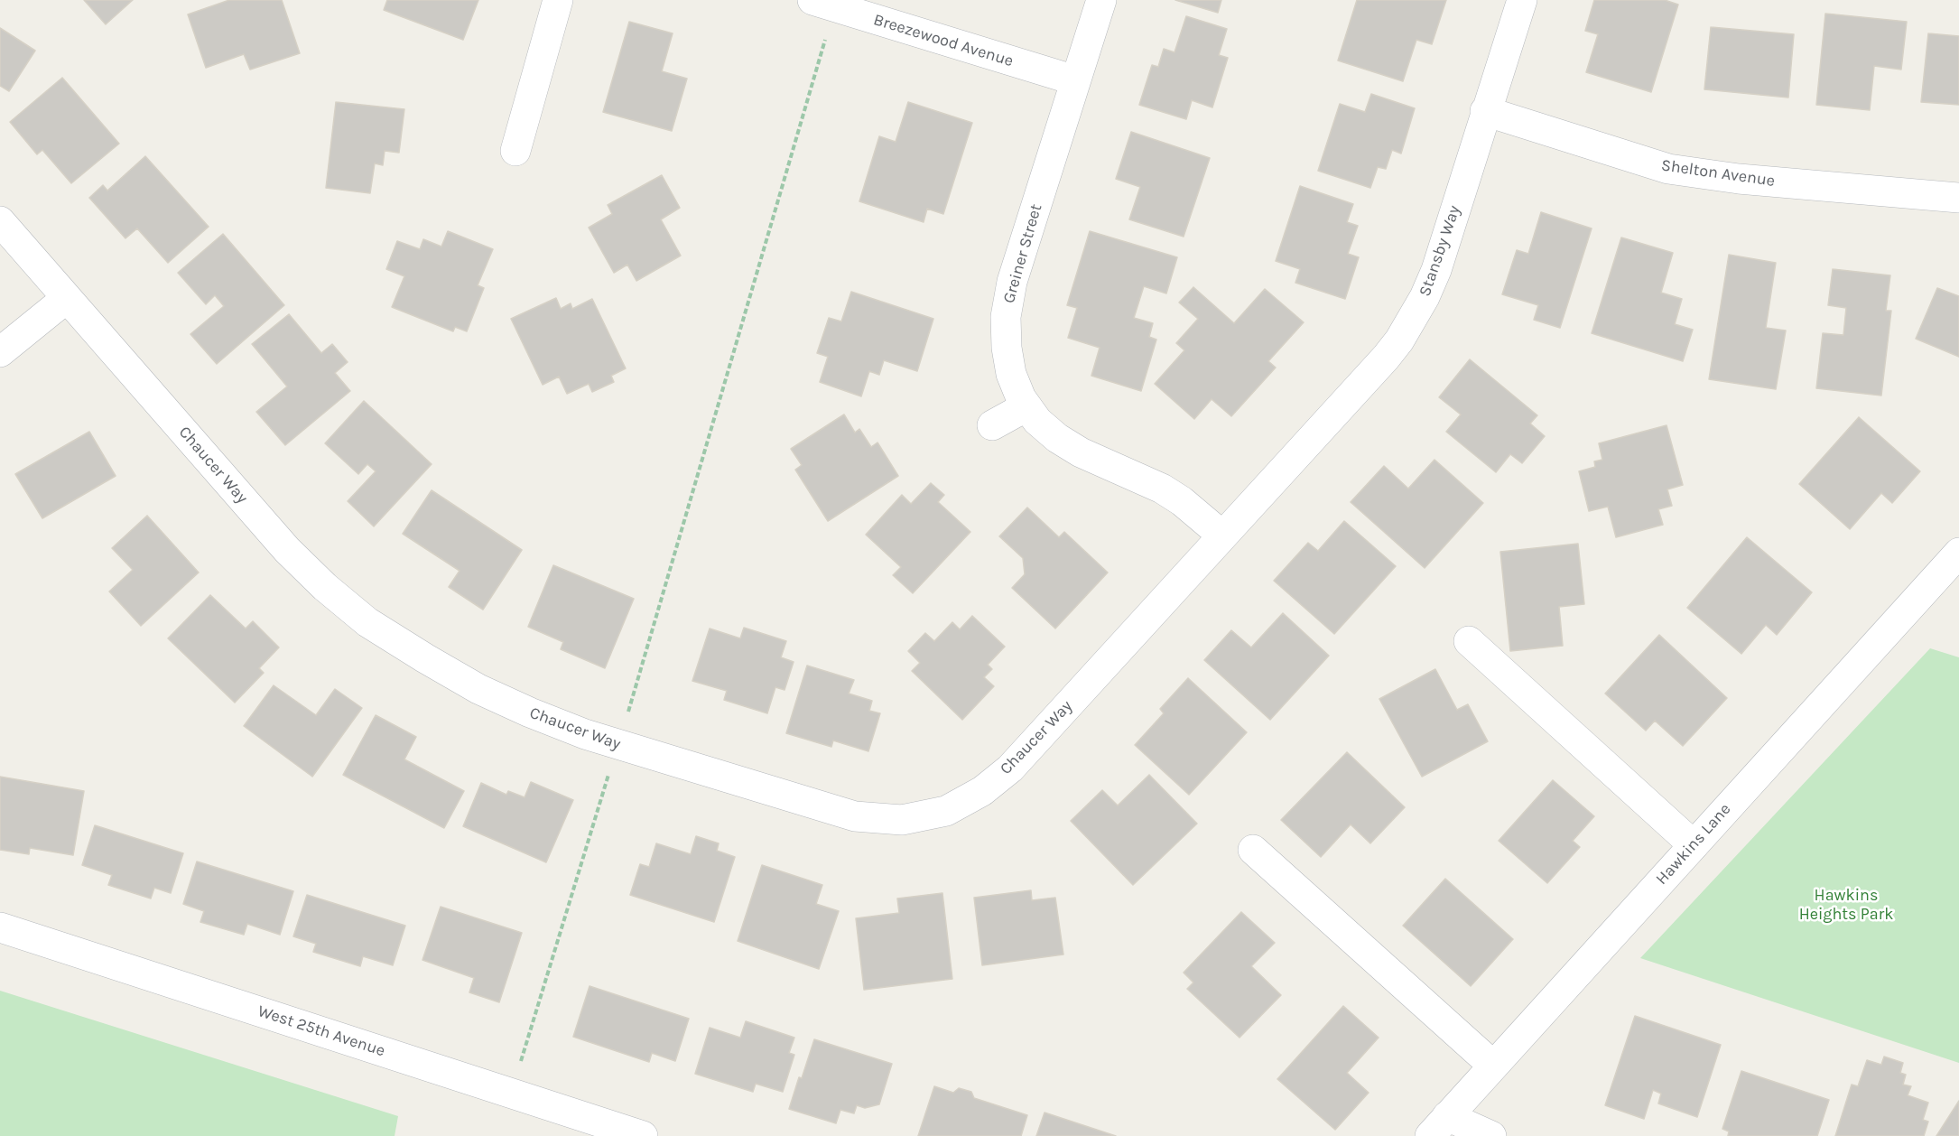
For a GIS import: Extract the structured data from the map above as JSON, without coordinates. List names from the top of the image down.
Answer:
{
  "streets": {
    "street": [
      "Breezewood Avenue",
      "Shelton Avenue",
      "Stansby Way",
      "Greiner Street",
      "Chaucer Way",
      "Hawkins Lane",
      "West 25th Avenue"
    ]
  },
  "crossings": [
    ["Breezewood Avenue", "Greiner Street"],
    ["Shelton Avenue", "Stansby Way"],
    ["Stansby Way", "Greiner Street"],
    ["Stansby Way", "Chaucer Way"],
    ["Greiner Street", "Chaucer Way"]
  ],
  "parks": ["Hawkins Heights Park"]
}
